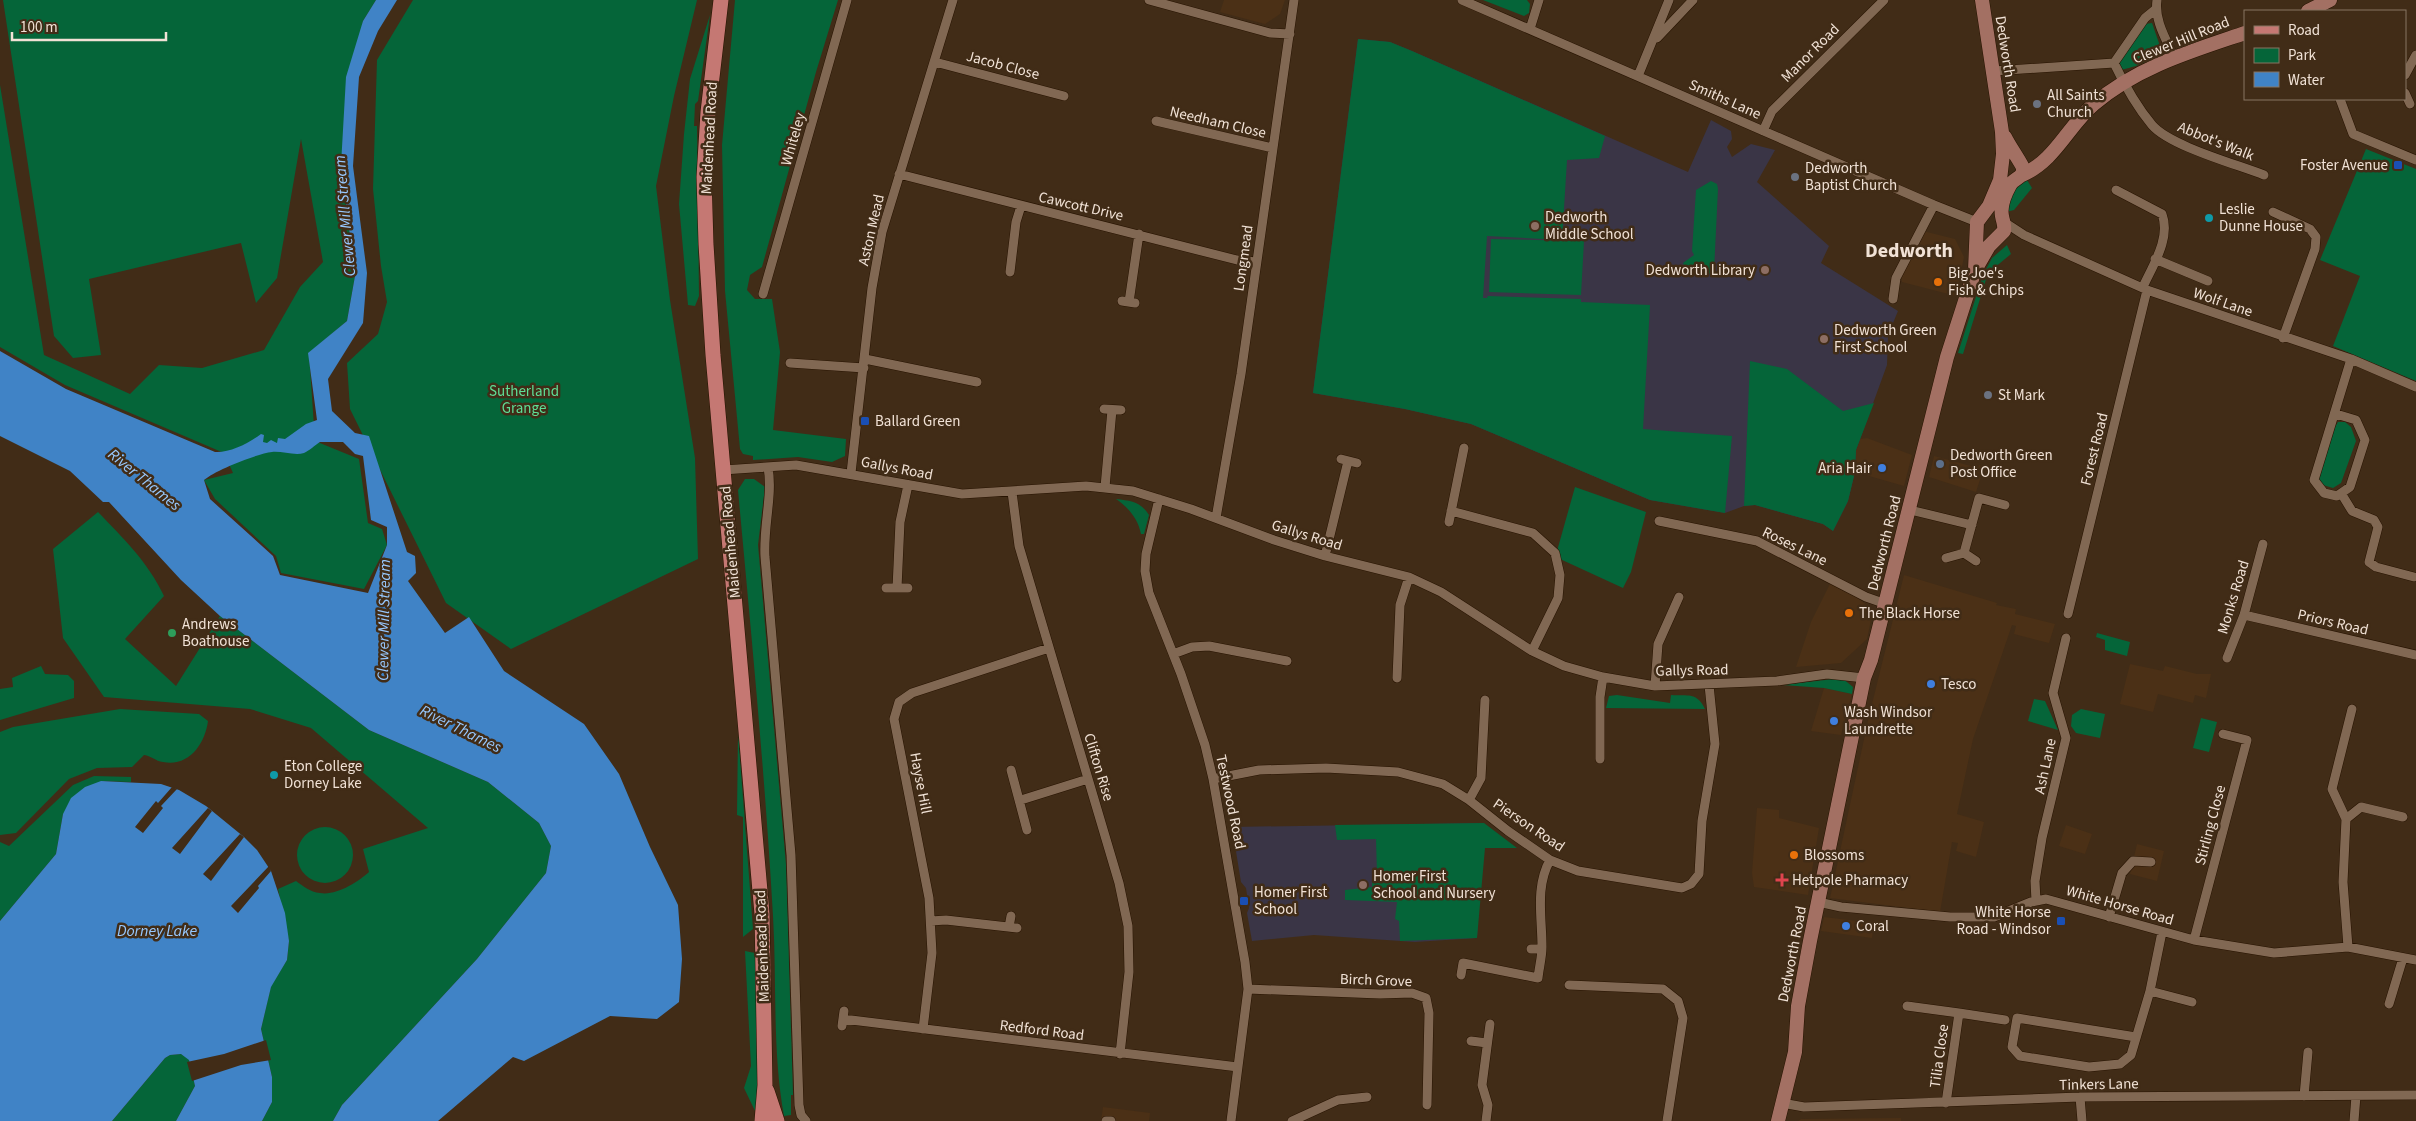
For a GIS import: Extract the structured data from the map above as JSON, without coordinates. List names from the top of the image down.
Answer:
{
  "streets": {
    "main road": ["Clewer Hill Road", "Dedworth Road", "Maidenhead Road"],
    "street": [
      "Manor Road",
      "Jacob Close",
      "Smiths Lane",
      "Needham Close",
      "Whiteley",
      "Abbot's Walk",
      "Cawcott Drive",
      "Aston Mead",
      "Longmead",
      "Wolf Lane",
      "Forest Road",
      "Gallys Road",
      "Roses Lane",
      "Monks Road",
      "Priors Road",
      "Ash Lane",
      "Clifton Rise",
      "Hayse Hill",
      "Testwood Road",
      "Pierson Road",
      "Stirling Close",
      "White Horse Road",
      "Birch Grove",
      "Redford Road",
      "Tilia Close",
      "Tinkers Lane"
    ]
  },
  "crossings": [
    ["Clewer Hill Road", "Dedworth Road"],
    ["Clewer Hill Road", "Abbot's Walk"],
    ["Manor Road", "Smiths Lane"],
    ["Dedworth Road", "Smiths Lane"],
    ["Dedworth Road", "Wolf Lane"],
    ["Dedworth Road", "Gallys Road"],
    ["Dedworth Road", "Roses Lane"],
    ["Dedworth Road", "White Horse Road"],
    ["Dedworth Road", "Tinkers Lane"],
    ["Jacob Close", "Aston Mead"],
    ["Needham Close", "Longmead"],
    ["Maidenhead Road", "Gallys Road"],
    ["Cawcott Drive", "Aston Mead"],
    ["Cawcott Drive", "Longmead"],
    ["Aston Mead", "Gallys Road"],
    ["Longmead", "Gallys Road"],
    ["Wolf Lane", "Forest Road"],
    ["Gallys Road", "Clifton Rise"],
    ["Gallys Road", "Testwood Road"],
    ["Gallys Road", "Pierson Road"],
    ["Monks Road", "Priors Road"],
    ["Ash Lane", "White Horse Road"],
    ["Clifton Rise", "Hayse Hill"],
    ["Clifton Rise", "Redford Road"],
    ["Hayse Hill", "Redford Road"],
    ["Testwood Road", "Pierson Road"],
    ["Testwood Road", "Birch Grove"],
    ["Testwood Road", "Redford Road"],
    ["Stirling Close", "White Horse Road"],
    ["Tilia Close", "Tinkers Lane"]
  ],
  "districts": ["Dedworth"],
  "water": ["Clewer Mill Stream", "River Thames", "Dorney Lake"],
  "parks": ["Sutherland Grange"],
  "places": {
    "other": [
      "All Saints Church",
      "Dedworth Baptist Church",
      "Leslie Dunne House",
      "Dedworth Middle School",
      "Dedworth Library",
      "Big Joe's Fish & Chips",
      "Dedworth Green First School",
      "St Mark",
      "Dedworth Green Post Office",
      "Aria Hair",
      "The Black Horse",
      "Andrews Boathouse",
      "Tesco",
      "Wash Windsor Laundrette",
      "Eton College Dorney Lake",
      "Blossoms",
      "Homer First School and Nursery",
      "Coral"
    ],
    "transit": [
      "Foster Avenue",
      "Ballard Green",
      "Homer First School",
      "White Horse Road - Windsor"
    ],
    "health": ["Hetpole Pharmacy"]
  },
  "legend": ["Road", "Park", "Water"],
  "scale_bar": "100 m"
}
